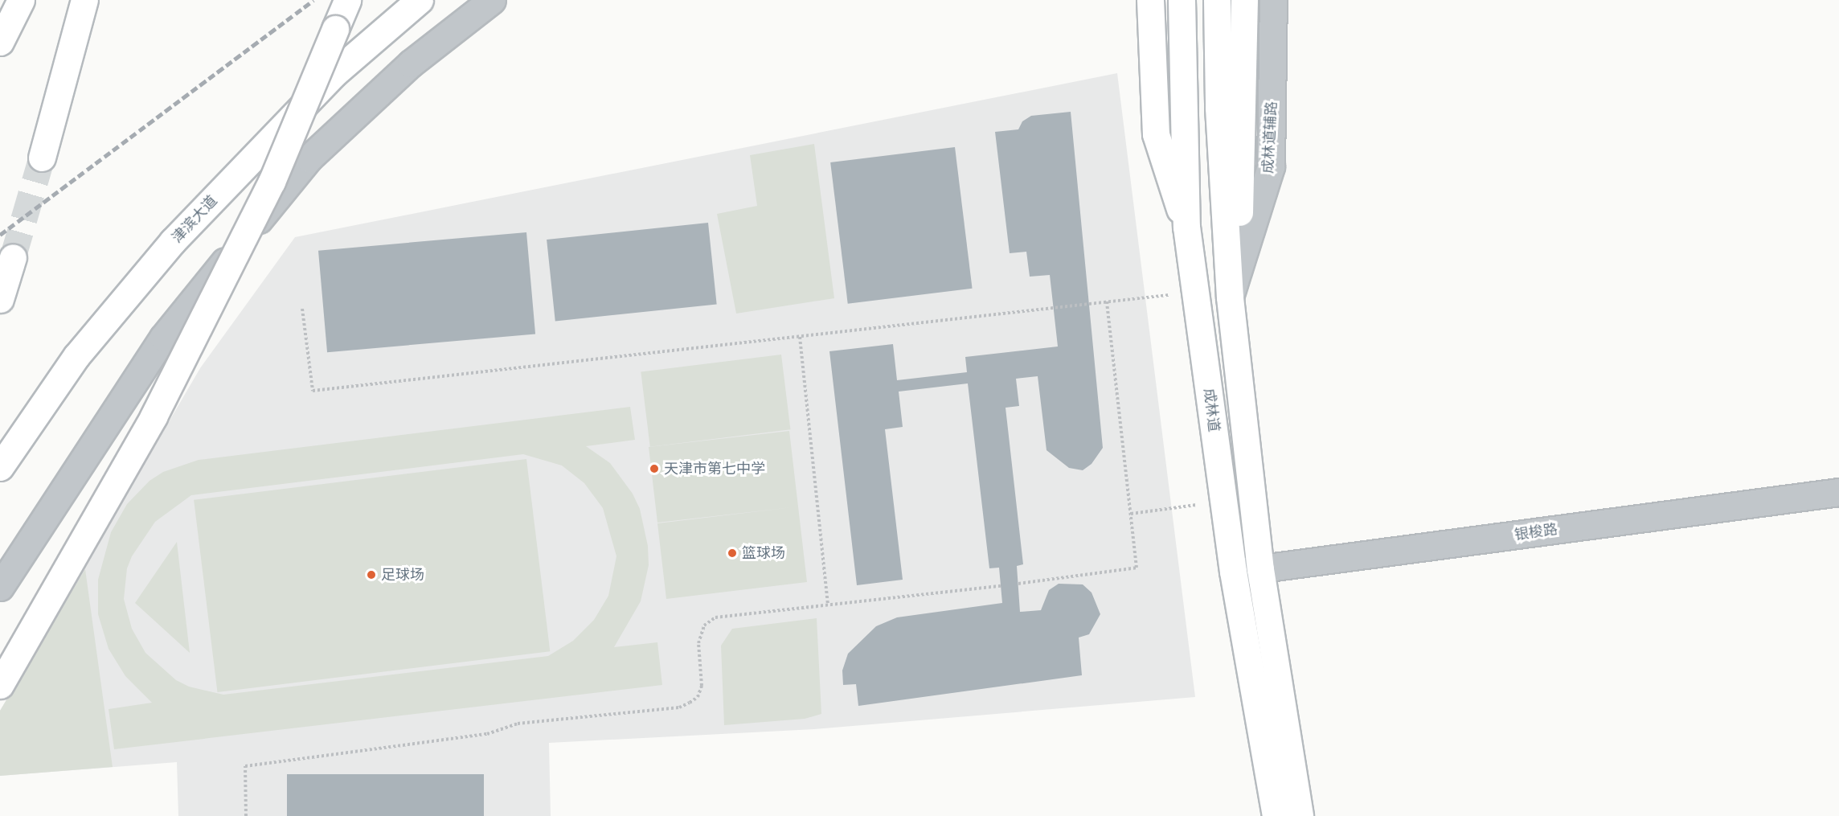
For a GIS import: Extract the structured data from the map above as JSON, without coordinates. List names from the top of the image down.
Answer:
{
  "streets": {
    "main road": ["津滨大道", "成林道"],
    "street": ["成林道辅路", "银梭路"]
  },
  "crossings": [
    ["成林道", "银梭路"]
  ],
  "places": ["天津市第七中学", "篮球场", "足球场"]
}
